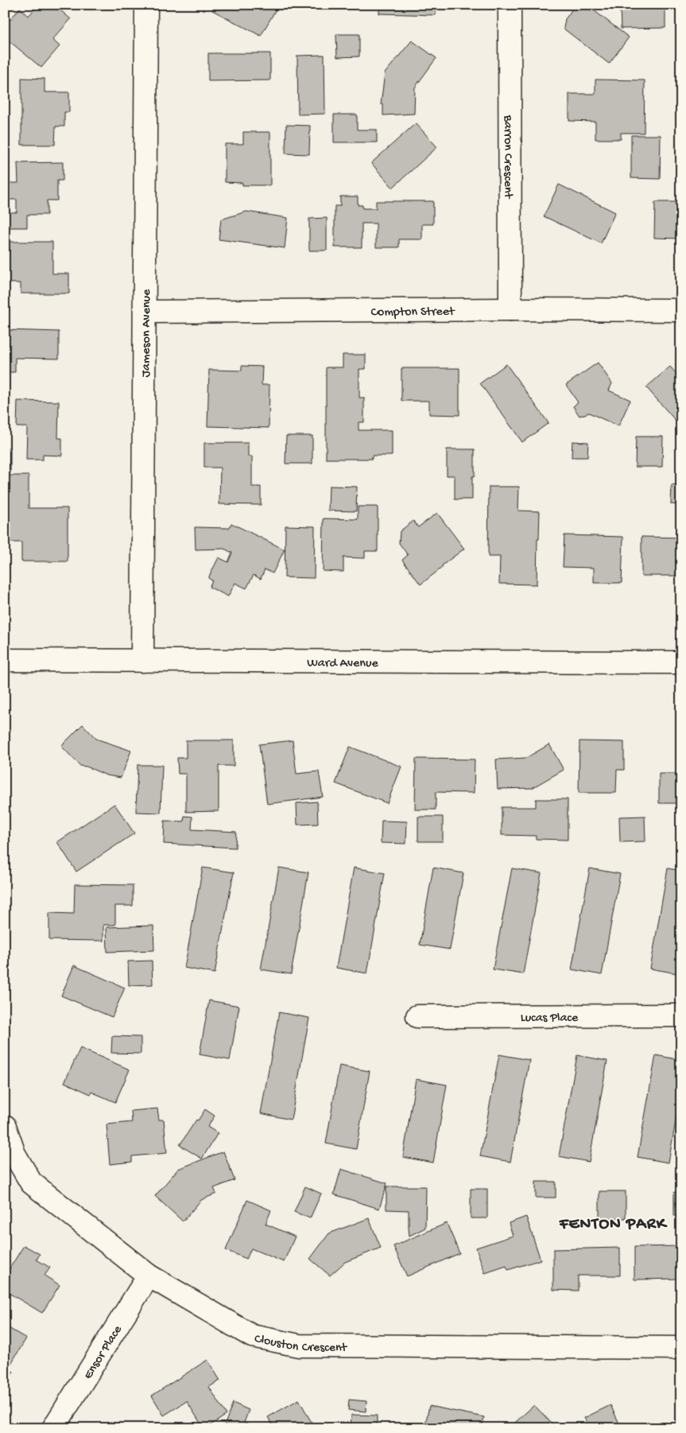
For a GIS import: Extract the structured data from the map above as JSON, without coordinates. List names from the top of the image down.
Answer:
{
  "streets": {
    "street": [
      "Barron Crescent",
      "Compton Street",
      "Jameson Avenue",
      "Ward Avenue",
      "Lucas Place",
      "Clouston Crescent",
      "Ensor Place"
    ]
  },
  "crossings": [
    ["Barron Crescent", "Compton Street"],
    ["Compton Street", "Jameson Avenue"],
    ["Jameson Avenue", "Ward Avenue"],
    ["Clouston Crescent", "Ensor Place"]
  ],
  "districts": ["FENTON PARK"]
}
